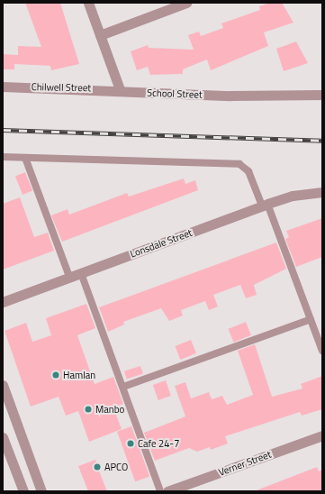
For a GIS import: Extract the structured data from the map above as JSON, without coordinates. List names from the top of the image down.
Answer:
{
  "streets": {
    "street": [
      "Chilwell Street",
      "School Street",
      "Lonsdale Street",
      "Verner Street"
    ]
  },
  "crossings": [
    ["Chilwell Street", "School Street"]
  ],
  "places": [
    "Hamlan",
    "Manbo",
    "Cafe 24-7",
    "APCO"
  ]
}
